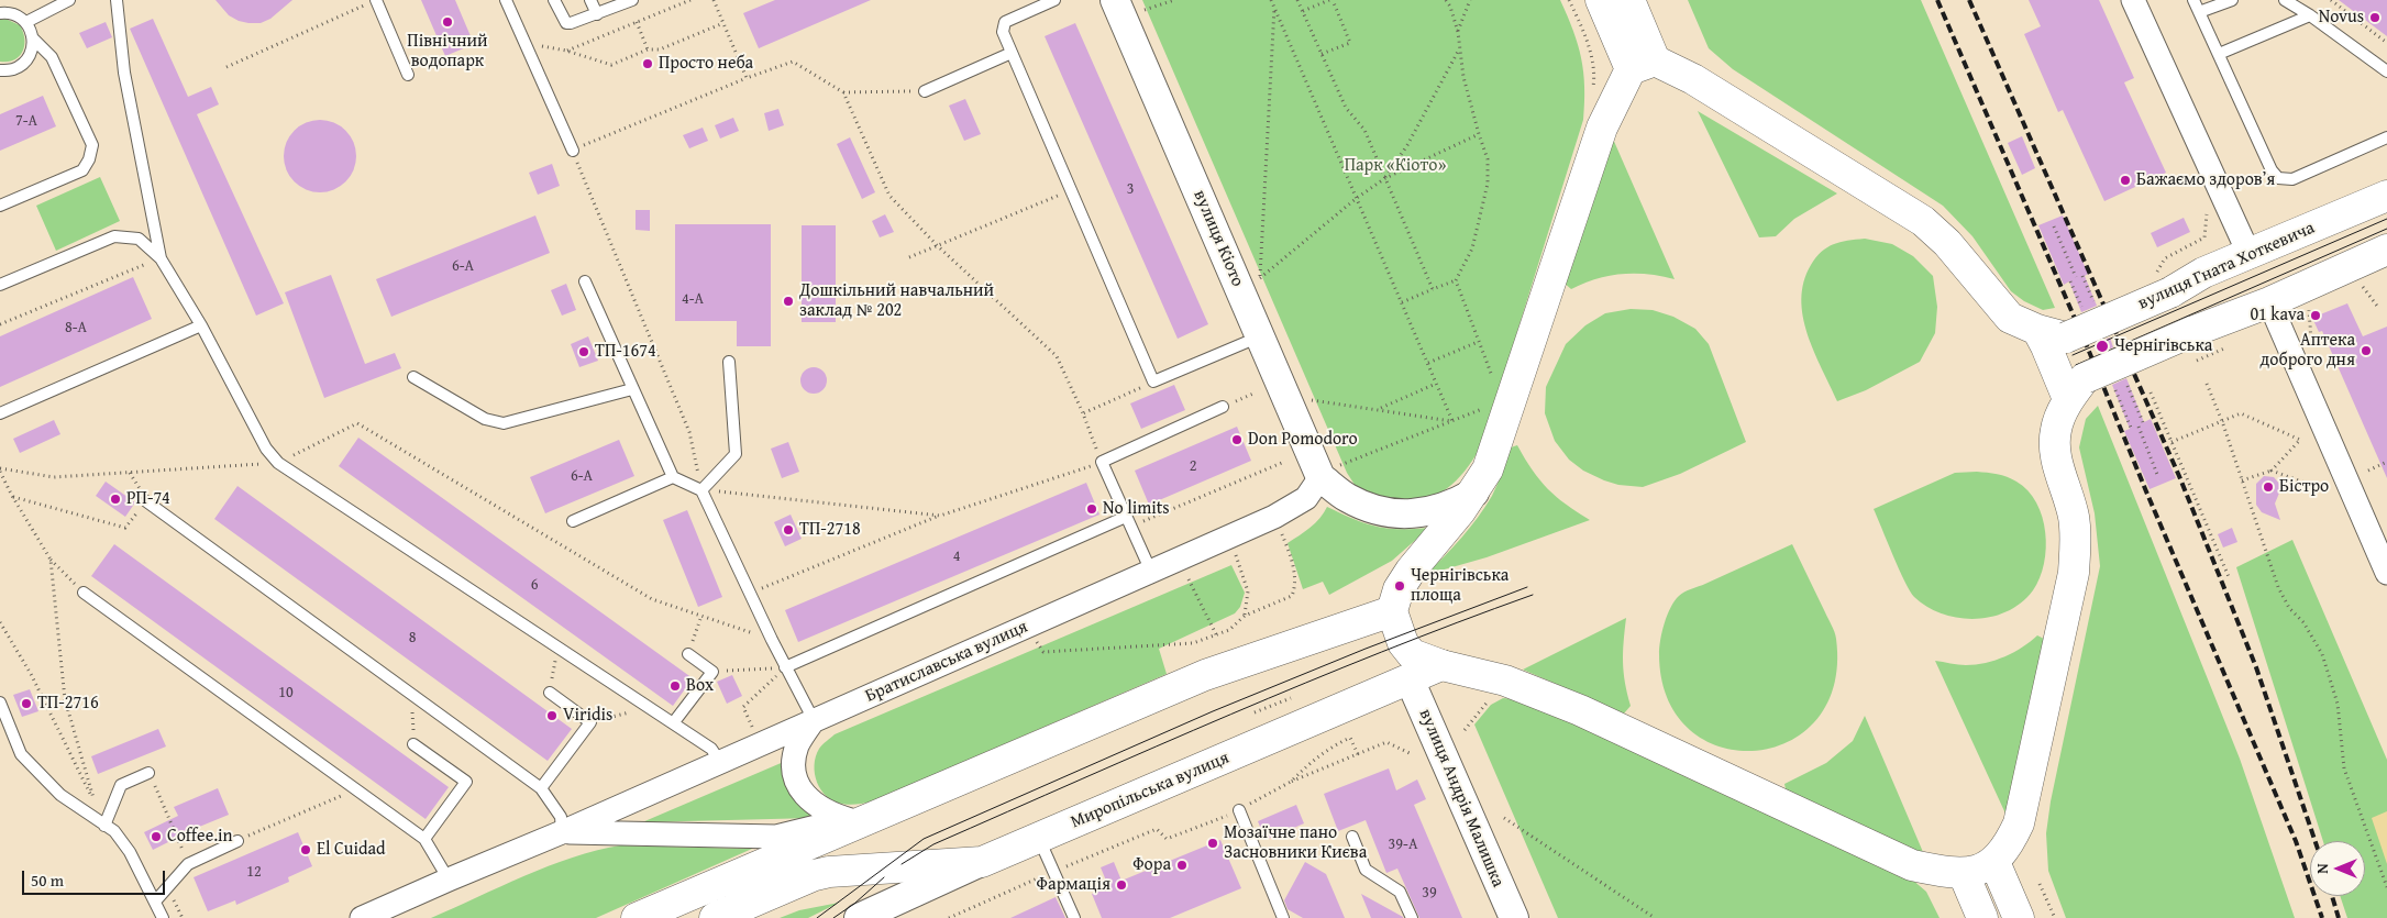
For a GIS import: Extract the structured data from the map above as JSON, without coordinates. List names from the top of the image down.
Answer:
{
  "streets": {
    "main road": ["вулиця Гната Хоткевича", "Братиславська вулиця", "Миропільська вулиця"],
    "street": ["вулиця Кіото", "вулиця Андрія Малишка"]
  },
  "crossings": [
    ["вулиця Кіото", "Братиславська вулиця"],
    ["Миропільська вулиця", "вулиця Андрія Малишка"]
  ],
  "parks": ["Парк «Кіото»"],
  "places": [
    "Novus",
    "Північний водопарк",
    "Просто неба",
    "Бажаємо здоровʼя",
    "Дошкільний навчальний заклад № 202",
    "01 kava",
    "Чернігівська",
    "Аптека доброго дня",
    "ТП-1674",
    "Don Pomodoro",
    "Бістро",
    "РП-74",
    "No limits",
    "ТП-2718",
    "Чернігівська площа",
    "Box",
    "ТП-2716",
    "Viridis",
    "Coffee.in",
    "Мозаїчне пано Засновники Києва",
    "El Cuidad",
    "Фора",
    "Фармація"
  ],
  "house_numbers": [
    "7-А",
    "3",
    "6-А",
    "4-А",
    "8-А",
    "2",
    "6-А",
    "4",
    "6",
    "8",
    "10",
    "39-А",
    "12",
    "39"
  ],
  "scale_bar": "50 m",
  "north": "left"
}
